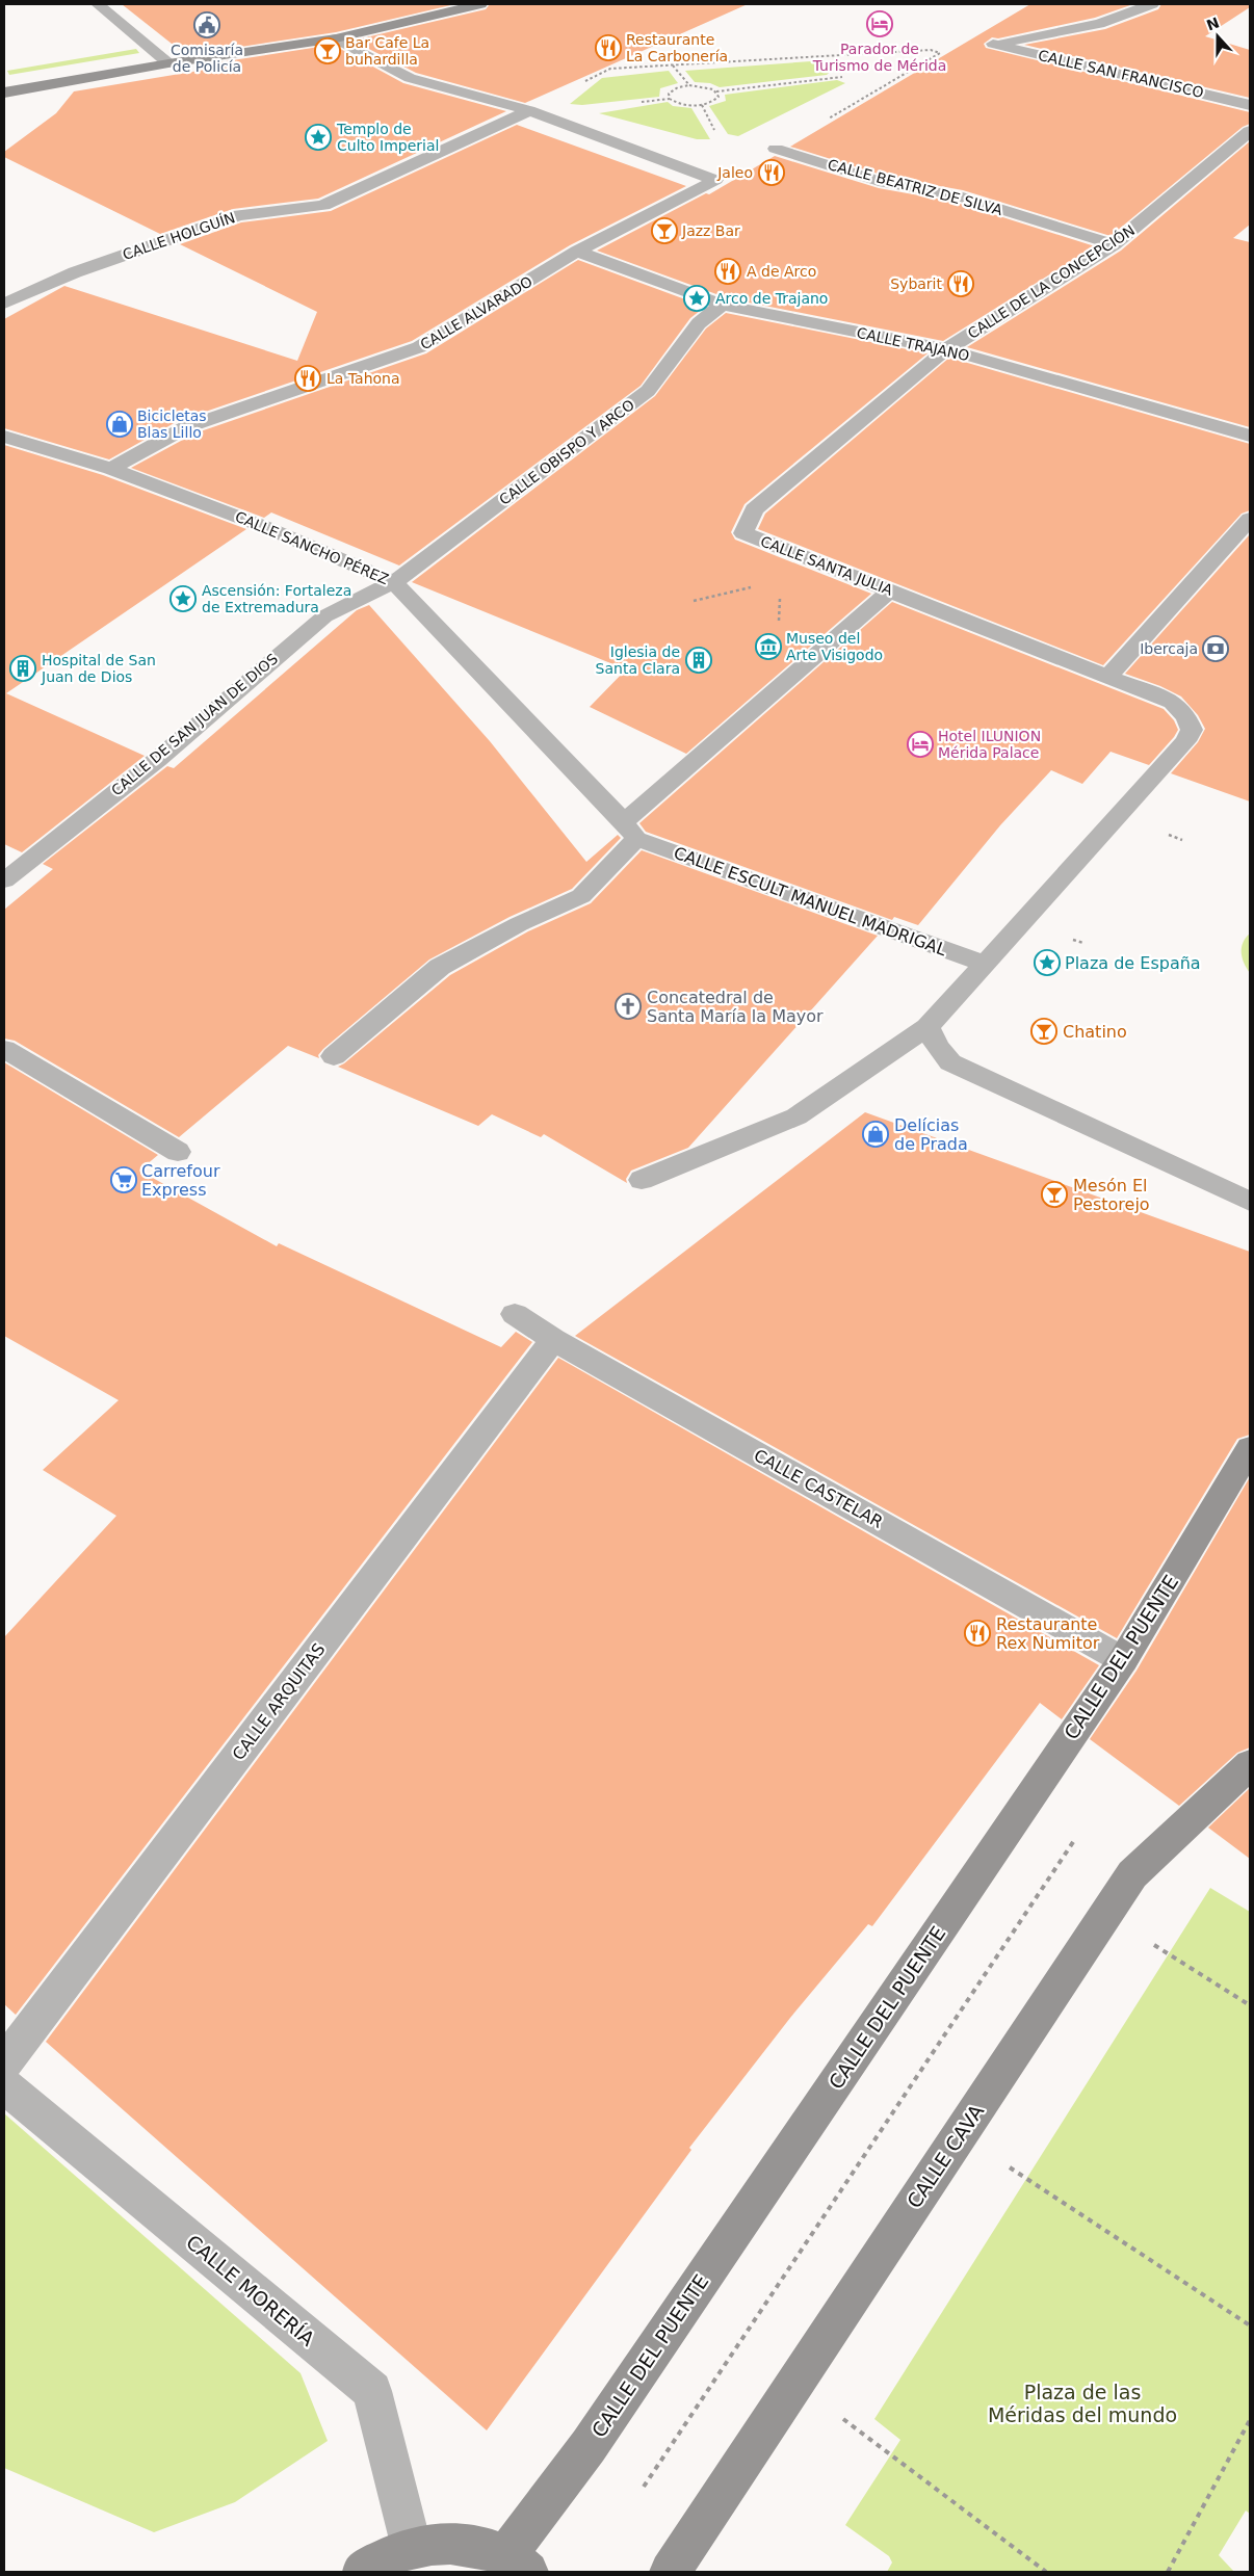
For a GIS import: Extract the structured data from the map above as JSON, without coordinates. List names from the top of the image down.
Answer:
{
  "streets": {
    "main road": ["CALLE DEL PUENTE", "CALLE CAVA"],
    "street": [
      "CALLE SAN FRANCISCO",
      "CALLE BEATRIZ DE SILVA",
      "CALLE HOLGUÍN",
      "CALLE DE LA CONCEPCIÓN",
      "CALLE ALVARADO",
      "CALLE TRAJANO",
      "CALLE OBISPO Y ARCO",
      "CALLE SANCHO PÉREZ",
      "CALLE SANTA JULIA",
      "CALLE DE SAN JUAN DE DIOS",
      "CALLE ESCULT MANUEL MADRIGAL",
      "CALLE CASTELAR",
      "CALLE ARQUITAS",
      "CALLE MORERÍA"
    ]
  },
  "crossings": [
    ["CALLE BEATRIZ DE SILVA", "CALLE DE LA CONCEPCIÓN"],
    ["CALLE HOLGUÍN", "CALLE ALVARADO"],
    ["CALLE DE LA CONCEPCIÓN", "CALLE TRAJANO"],
    ["CALLE DE LA CONCEPCIÓN", "CALLE SANTA JULIA"],
    ["CALLE ALVARADO", "CALLE TRAJANO"],
    ["CALLE ALVARADO", "CALLE SANCHO PÉREZ"],
    ["CALLE TRAJANO", "CALLE OBISPO Y ARCO"],
    ["CALLE TRAJANO", "CALLE SANTA JULIA"],
    ["CALLE OBISPO Y ARCO", "CALLE SANCHO PÉREZ"],
    ["CALLE OBISPO Y ARCO", "CALLE DE SAN JUAN DE DIOS"],
    ["CALLE SANCHO PÉREZ", "CALLE DE SAN JUAN DE DIOS"],
    ["CALLE SANCHO PÉREZ", "CALLE ESCULT MANUEL MADRIGAL"],
    ["CALLE SANTA JULIA", "CALLE ESCULT MANUEL MADRIGAL"],
    ["CALLE CASTELAR", "CALLE DEL PUENTE"],
    ["CALLE CASTELAR", "CALLE ARQUITAS"]
  ],
  "parks": ["Plaza de las Méridas del mundo"],
  "places": {
    "hotel": ["Parador de Turismo de Mérida", "Hotel ILUNION Mérida Palace"],
    "public building": ["Comisaría de Policía"],
    "restaurant": [
      "Restaurante La Carbonería",
      "Jaleo",
      "A de Arco",
      "Sybarit",
      "La Tahona",
      "Restaurante Rex Numitor"
    ],
    "bar": [
      "Bar Cafe La buhardilla",
      "Jazz Bar",
      "Chatino",
      "Mesón El Pestorejo"
    ],
    "place": [
      "Templo de Culto Imperial",
      "Arco de Trajano",
      "Ascensión: Fortaleza de Extremadura",
      "Plaza de España"
    ],
    "shop": ["Bicicletas Blas Lillo", "Delícias de Prada"],
    "museum": ["Museo del Arte Visigodo"],
    "bank": ["Ibercaja"],
    "building": ["Iglesia de Santa Clara", "Hospital de San Juan de Dios"],
    "church": ["Concatedral de Santa María la Mayor"],
    "supermarket": ["Carrefour Express"]
  },
  "north": "top"
}
